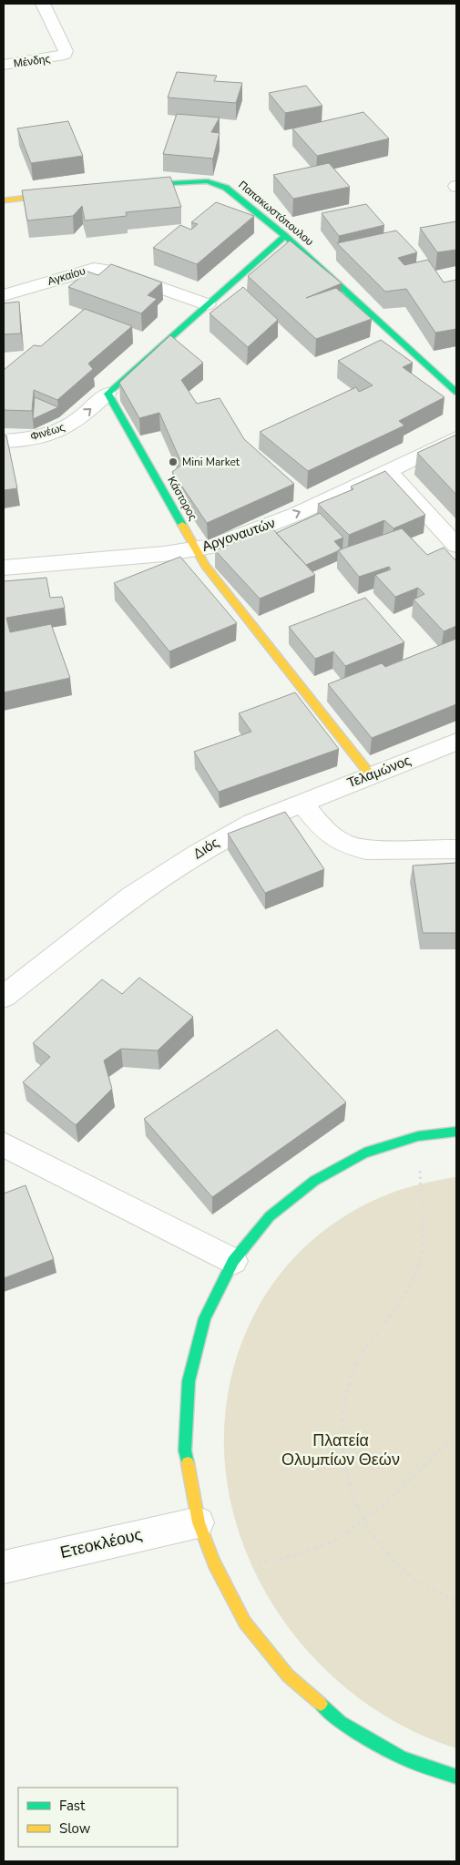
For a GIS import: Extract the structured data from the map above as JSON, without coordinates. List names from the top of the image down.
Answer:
{
  "streets": {
    "street": [
      "Μένδης",
      "Παπακωστόπουλου",
      "Αγκαίου",
      "Φινέως",
      "Κάστορος",
      "Αργοναυτών",
      "Τελαμώνος",
      "Διός",
      "Ετεοκλέους"
    ]
  },
  "crossings": [
    ["Φινέως", "Κάστορος"],
    ["Κάστορος", "Αργοναυτών"],
    ["Κάστορος", "Τελαμώνος"],
    ["Τελαμώνος", "Διός"]
  ],
  "one_way": ["Φινέως"],
  "parks": ["Πλατεία Ολυμπίων Θεών"],
  "places": ["Mini Market"],
  "legend": ["Fast", "Slow"]
}
